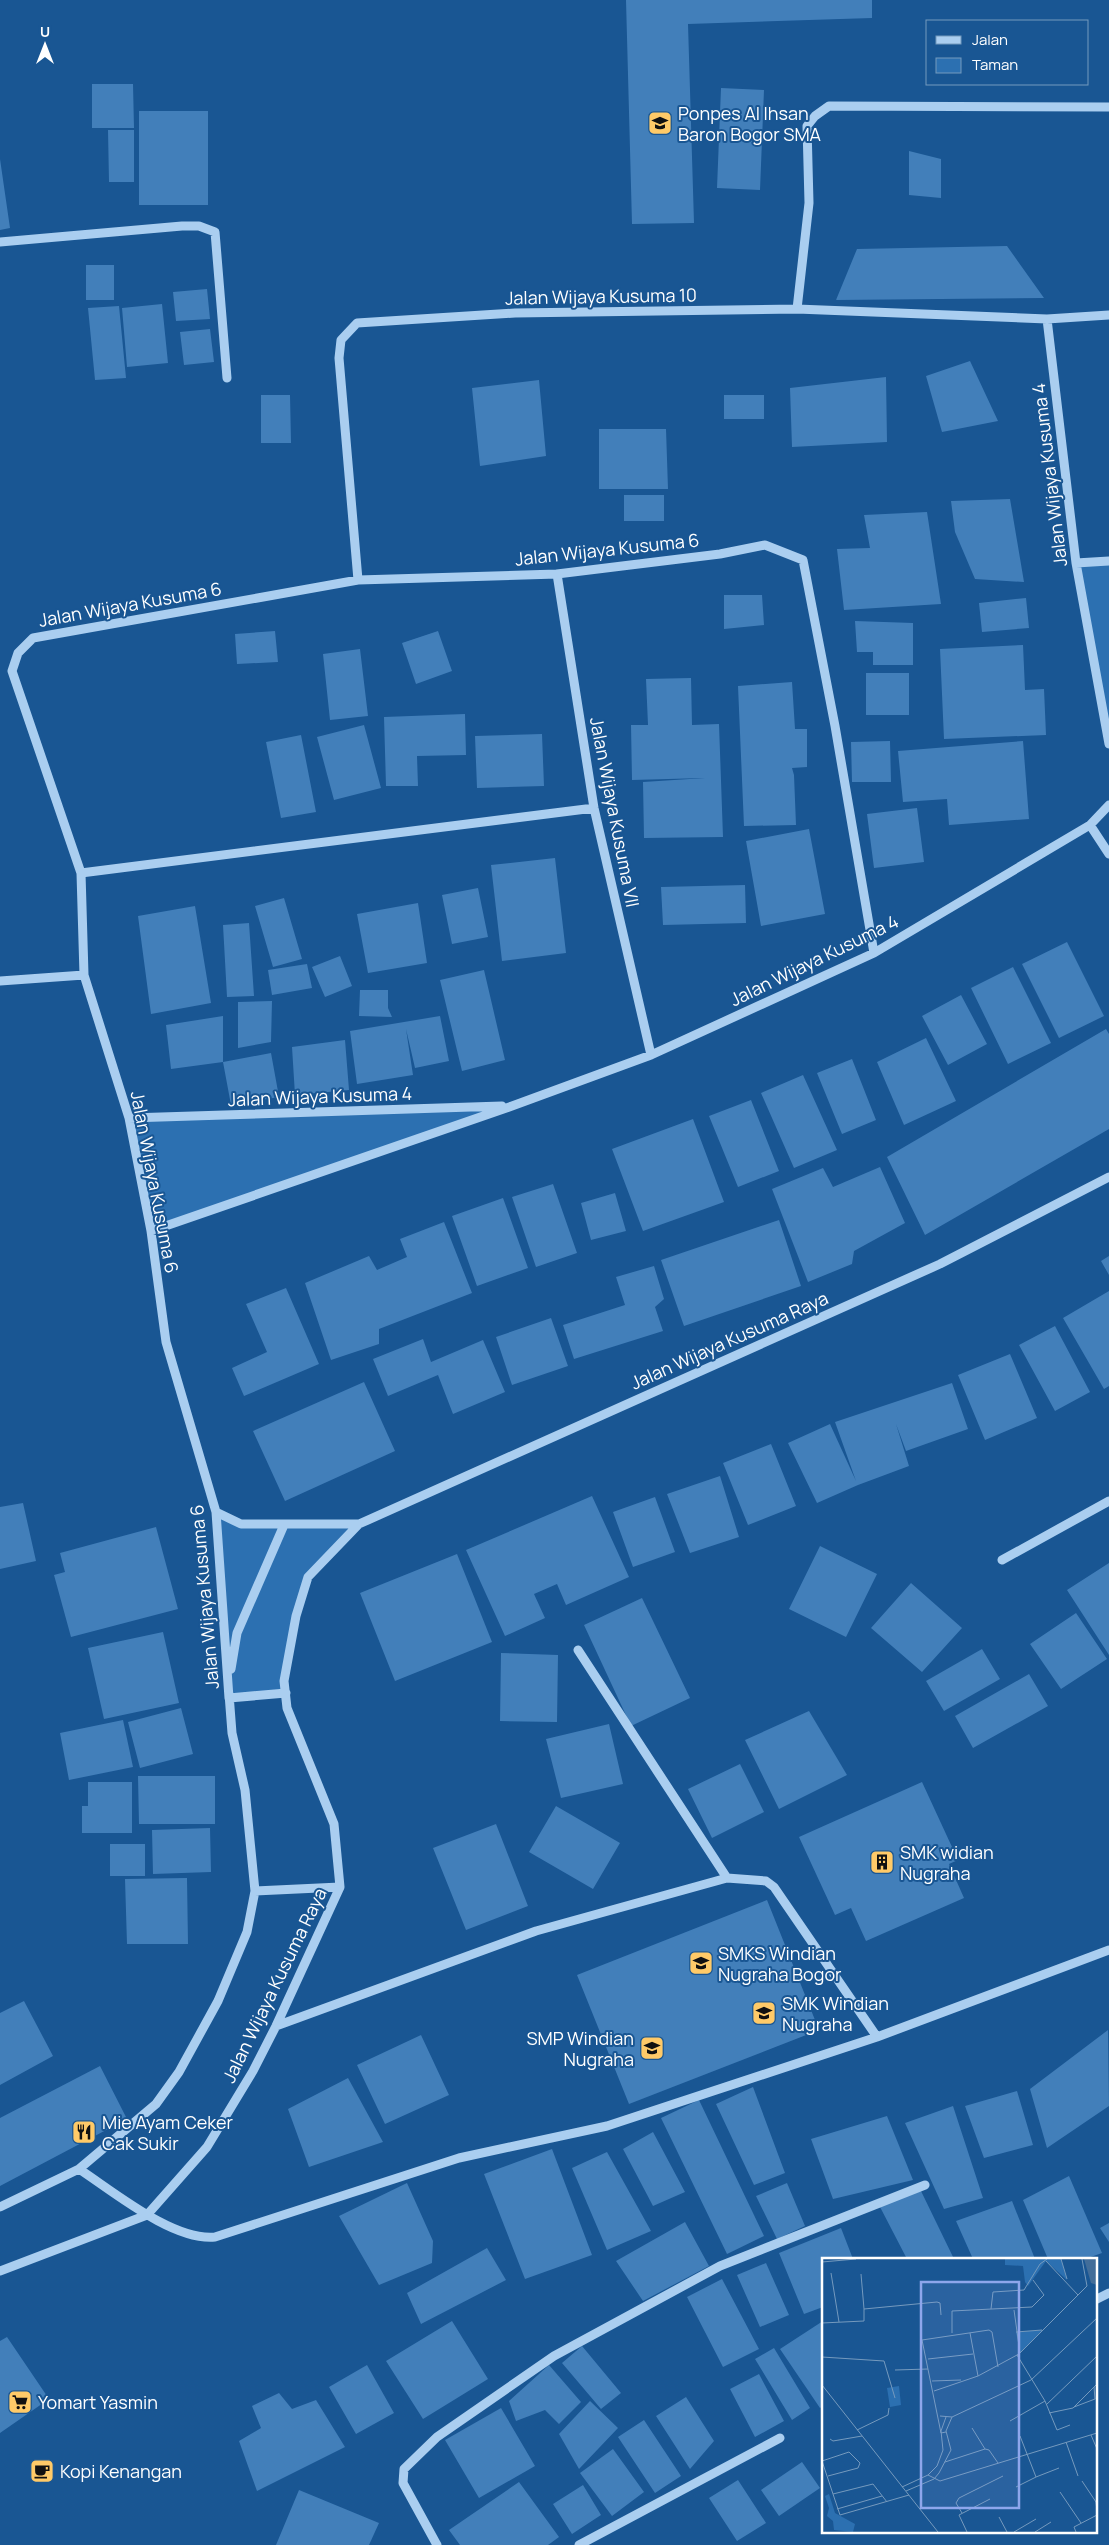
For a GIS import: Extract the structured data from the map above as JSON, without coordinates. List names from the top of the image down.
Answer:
{
  "streets": {
    "street": [
      "Jalan Wijaya Kusuma 10",
      "Jalan Wijaya Kusuma 4",
      "Jalan Wijaya Kusuma 6",
      "Jalan Wijaya Kusuma VII",
      "Jalan Wijaya Kusuma Raya"
    ]
  },
  "crossings": [
    ["Jalan Wijaya Kusuma 10", "Jalan Wijaya Kusuma 4"],
    ["Jalan Wijaya Kusuma 10", "Jalan Wijaya Kusuma 6"],
    ["Jalan Wijaya Kusuma 4", "Jalan Wijaya Kusuma 6"],
    ["Jalan Wijaya Kusuma 4", "Jalan Wijaya Kusuma VII"],
    ["Jalan Wijaya Kusuma 6", "Jalan Wijaya Kusuma VII"],
    ["Jalan Wijaya Kusuma 6", "Jalan Wijaya Kusuma Raya"]
  ],
  "places": {
    "school or university": [
      "Ponpes Al Ihsan Baron Bogor SMA",
      "SMKS Windian Nugraha Bogor",
      "SMK Windian Nugraha",
      "SMP Windian Nugraha"
    ],
    "building": ["SMK widian Nugraha"],
    "restaurant": ["Mie Ayam Ceker Cak Sukir"],
    "supermarket": ["Yomart Yasmin"],
    "cafe": ["Kopi Kenangan"]
  },
  "legend": ["Jalan", "Taman"],
  "north": "top"
}
